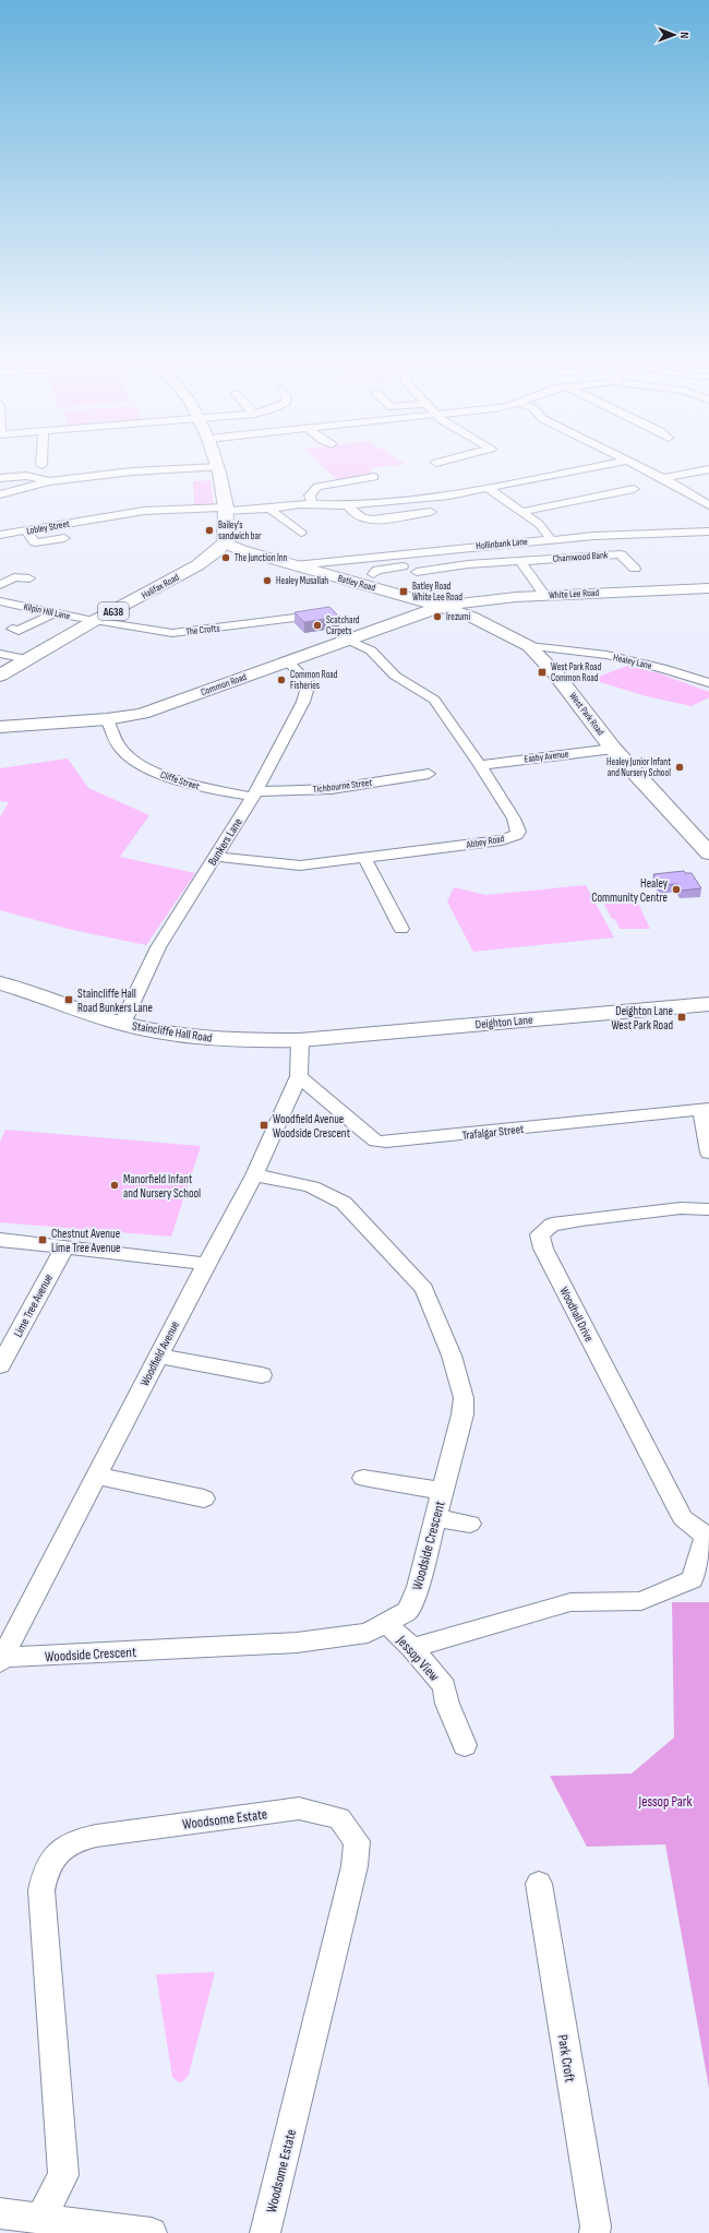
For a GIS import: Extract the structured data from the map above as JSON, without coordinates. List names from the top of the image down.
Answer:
{
  "streets": {
    "main road": [
      "Batley Road",
      "Halifax Road",
      "White Lee Road",
      "A638",
      "Common Road",
      "West Park Road",
      "Deighton Lane",
      "Staincliffe Hall Road"
    ],
    "street": [
      "Lobley Street",
      "Hollinbank Lane",
      "Charnwood Bank",
      "Kilpin Hill Lane",
      "The Crofts",
      "Healey Lane",
      "Easby Avenue",
      "Cliffe Street",
      "Tichbourne Street",
      "Bunkers Lane",
      "Abbey Road",
      "Trafalgar Street",
      "Lime Tree Avenue",
      "Woodhall Drive",
      "Woodfield Avenue",
      "Woodside Crescent",
      "Jessop View",
      "Woodsome Estate",
      "Park Croft"
    ]
  },
  "crossings": [
    ["Hollinbank Lane", "Batley Road"],
    ["Batley Road", "Halifax Road"],
    ["Batley Road", "White Lee Road"],
    ["Batley Road", "Common Road"],
    ["Batley Road", "West Park Road"],
    ["Halifax Road", "Kilpin Hill Lane"],
    ["Halifax Road", "The Crofts"],
    ["White Lee Road", "Common Road"],
    ["White Lee Road", "West Park Road"],
    ["Kilpin Hill Lane", "The Crofts"],
    ["Healey Lane", "West Park Road"],
    ["Common Road", "West Park Road"],
    ["Common Road", "Cliffe Street"],
    ["Common Road", "Bunkers Lane"],
    ["Common Road", "Abbey Road"],
    ["West Park Road", "Easby Avenue"],
    ["Easby Avenue", "Abbey Road"],
    ["Cliffe Street", "Tichbourne Street"],
    ["Cliffe Street", "Bunkers Lane"],
    ["Tichbourne Street", "Bunkers Lane"],
    ["Bunkers Lane", "Abbey Road"],
    ["Bunkers Lane", "Staincliffe Hall Road"],
    ["Deighton Lane", "Staincliffe Hall Road"],
    ["Deighton Lane", "Woodfield Avenue"],
    ["Staincliffe Hall Road", "Woodfield Avenue"],
    ["Trafalgar Street", "Woodfield Avenue"],
    ["Woodfield Avenue", "Woodside Crescent"],
    ["Woodside Crescent", "Jessop View"]
  ],
  "parks": ["Jessop Park"],
  "places": {
    "other": [
      "Bailey's sandwich bar",
      "The Junction Inn",
      "Healey Musallah",
      "Irezumi",
      "Scatchard Carpets",
      "Common Road Fisheries",
      "Healey Junior Infant and Nursery School",
      "Healey Community Centre",
      "Manorfield Infant and Nursery School"
    ],
    "transit": [
      "Batley Road White Lee Road",
      "West Park Road Common Road",
      "Staincliffe Hall Road Bunkers Lane",
      "Deighton Lane West Park Road",
      "Woodfield Avenue Woodside Crescent",
      "Chestnut Avenue Lime Tree Avenue"
    ]
  },
  "north": "right"
}
